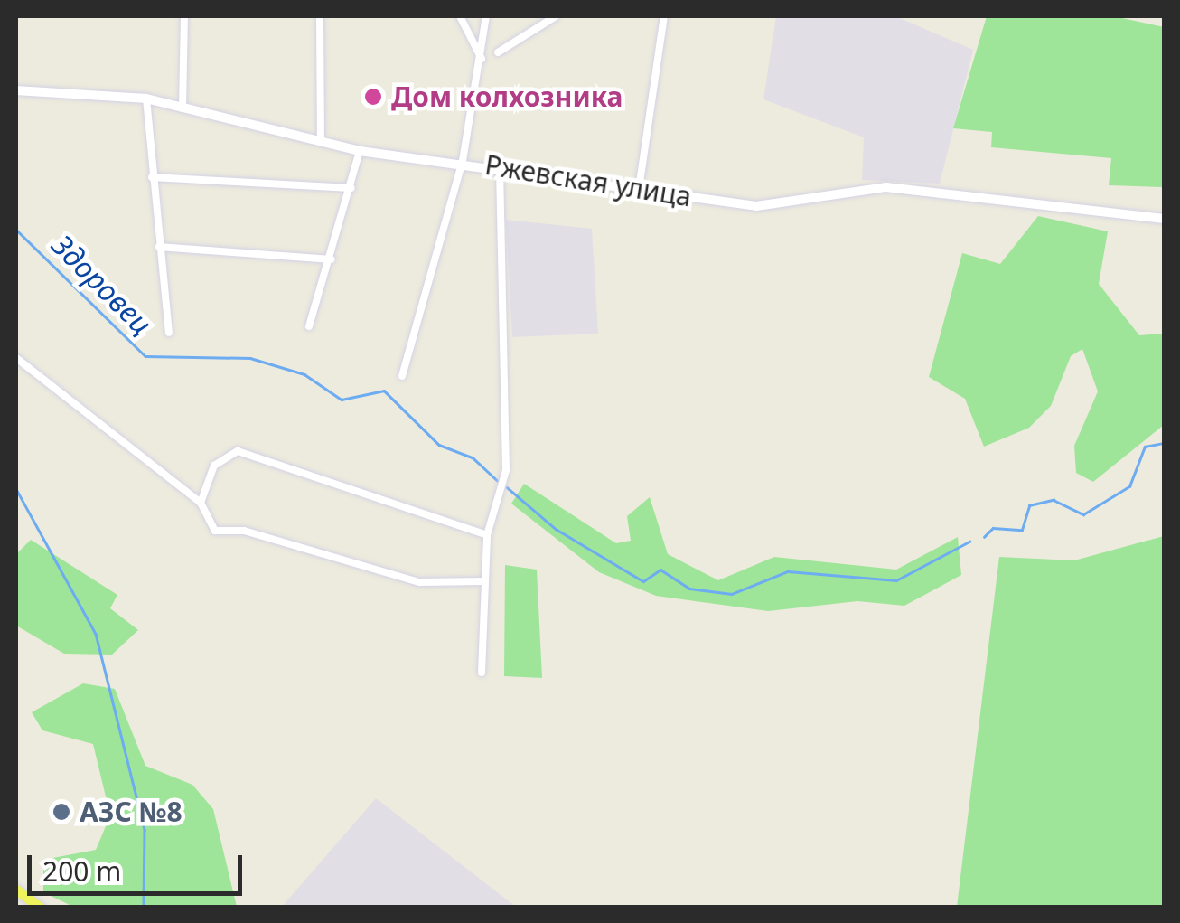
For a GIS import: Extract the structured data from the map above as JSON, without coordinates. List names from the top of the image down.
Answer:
{
  "streets": {
    "main road": ["Ржевская улица"]
  },
  "water": ["Здоровец"],
  "places": ["Дом колхозника", "АЗС №8"],
  "scale_bar": "200 m"
}
